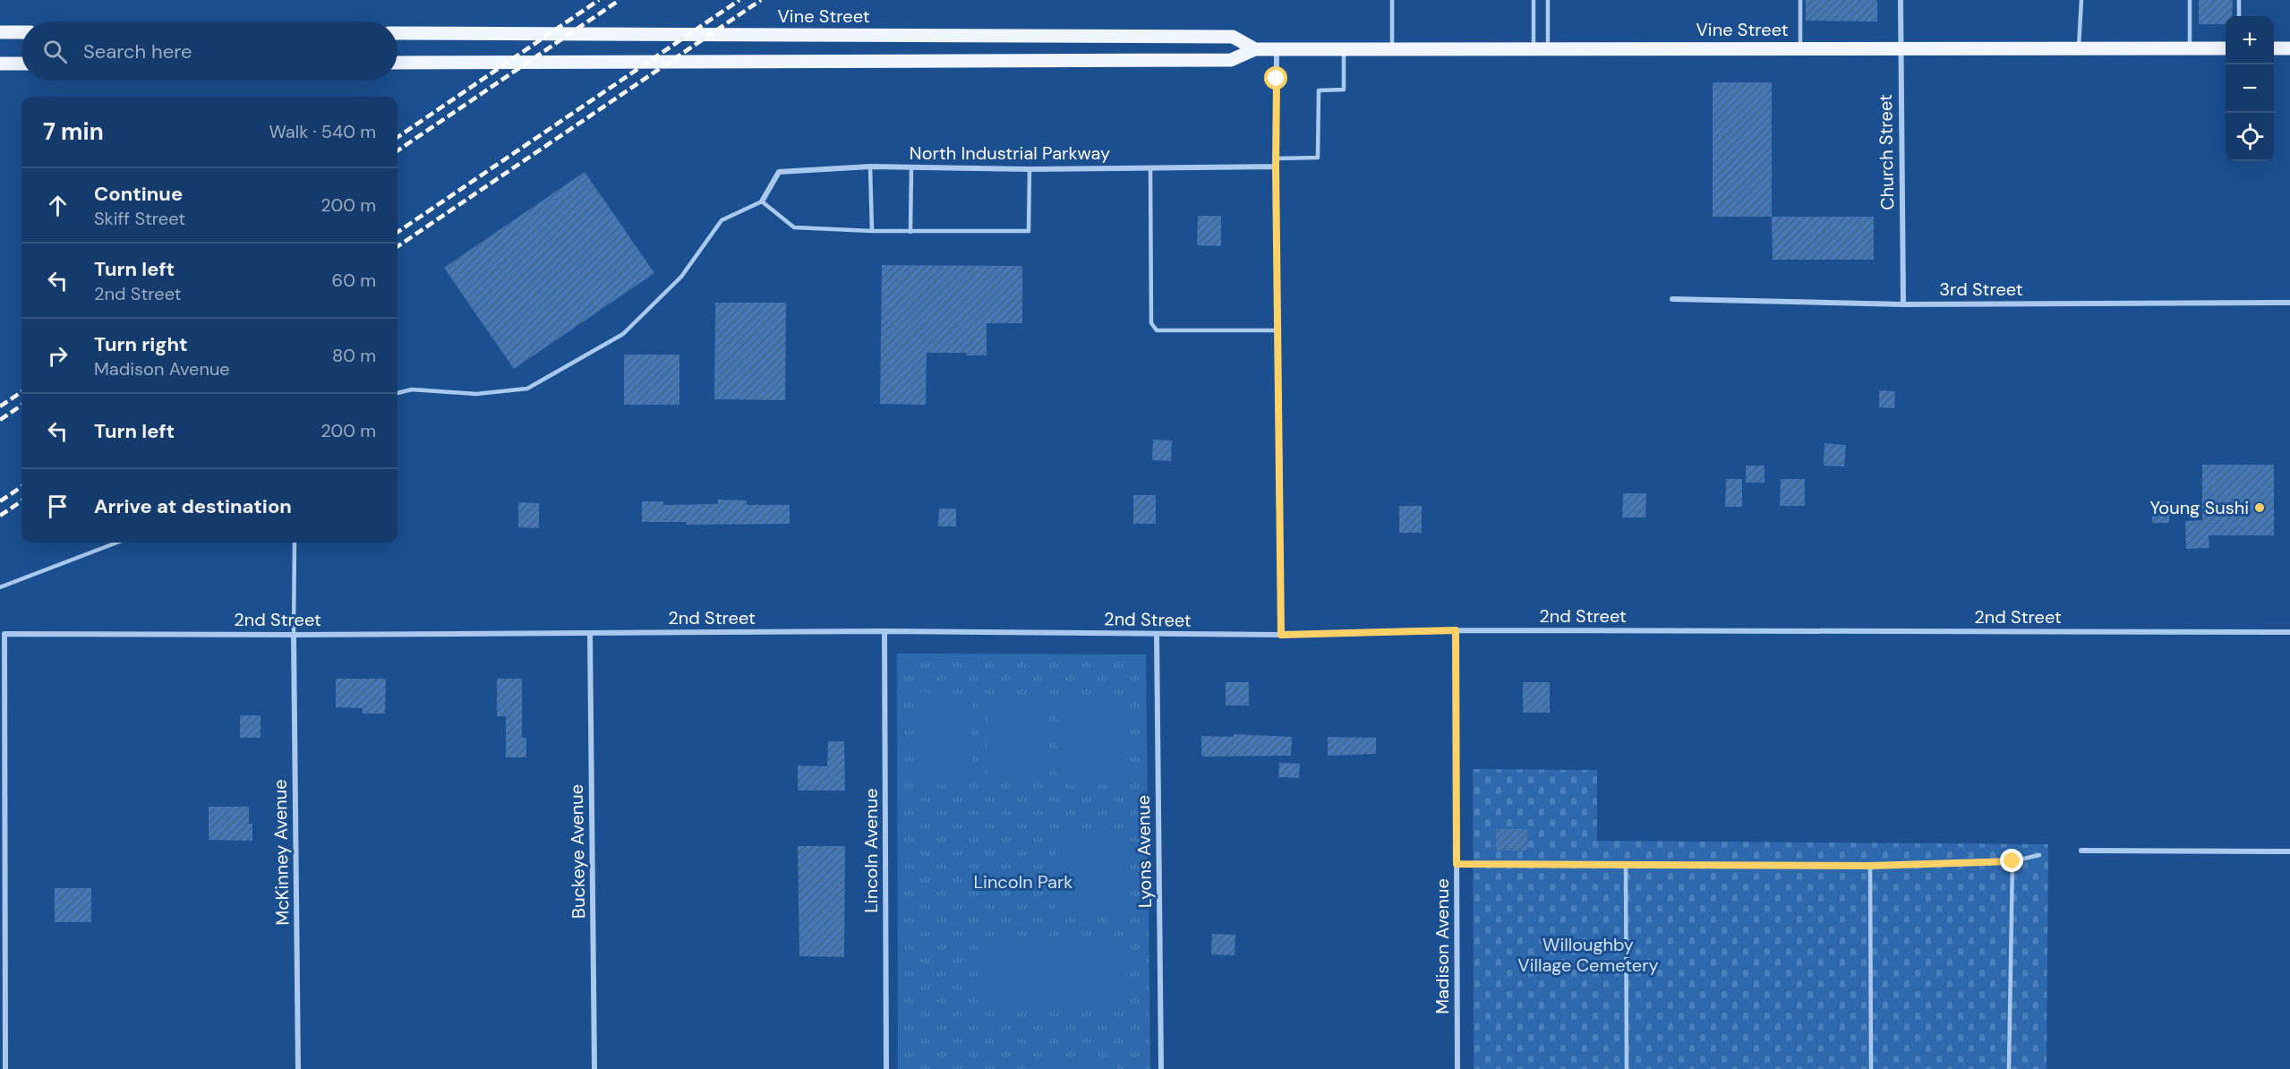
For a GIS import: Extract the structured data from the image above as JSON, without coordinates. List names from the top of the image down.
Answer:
{
  "streets": {
    "main road": ["Vine Street"],
    "street": [
      "Church Street",
      "North Industrial Parkway",
      "3rd Street",
      "2nd Street",
      "Lincoln Avenue",
      "Buckeye Avenue",
      "Lyons Avenue",
      "McKinney Avenue",
      "Madison Avenue"
    ]
  },
  "crossings": [
    ["Vine Street", "Church Street"],
    ["Church Street", "3rd Street"],
    ["2nd Street", "Lincoln Avenue"],
    ["2nd Street", "Buckeye Avenue"],
    ["2nd Street", "Lyons Avenue"],
    ["2nd Street", "McKinney Avenue"],
    ["2nd Street", "Madison Avenue"]
  ],
  "parks": ["Lincoln Park", "Willoughby Village Cemetery"],
  "places": ["Young Sushi"],
  "page": {
    "map_buttons": ["+", "−"],
    "search": "Search here",
    "heading": ["7 min", "Walk · 540 m"],
    "list": [
      ["Continue", "Skiff Street", "200 m"],
      ["Turn left", "2nd Street", "60 m"],
      ["Turn right", "Madison Avenue", "80 m"],
      ["Turn left", "200 m"],
      "Arrive at destination"
    ]
  }
}
